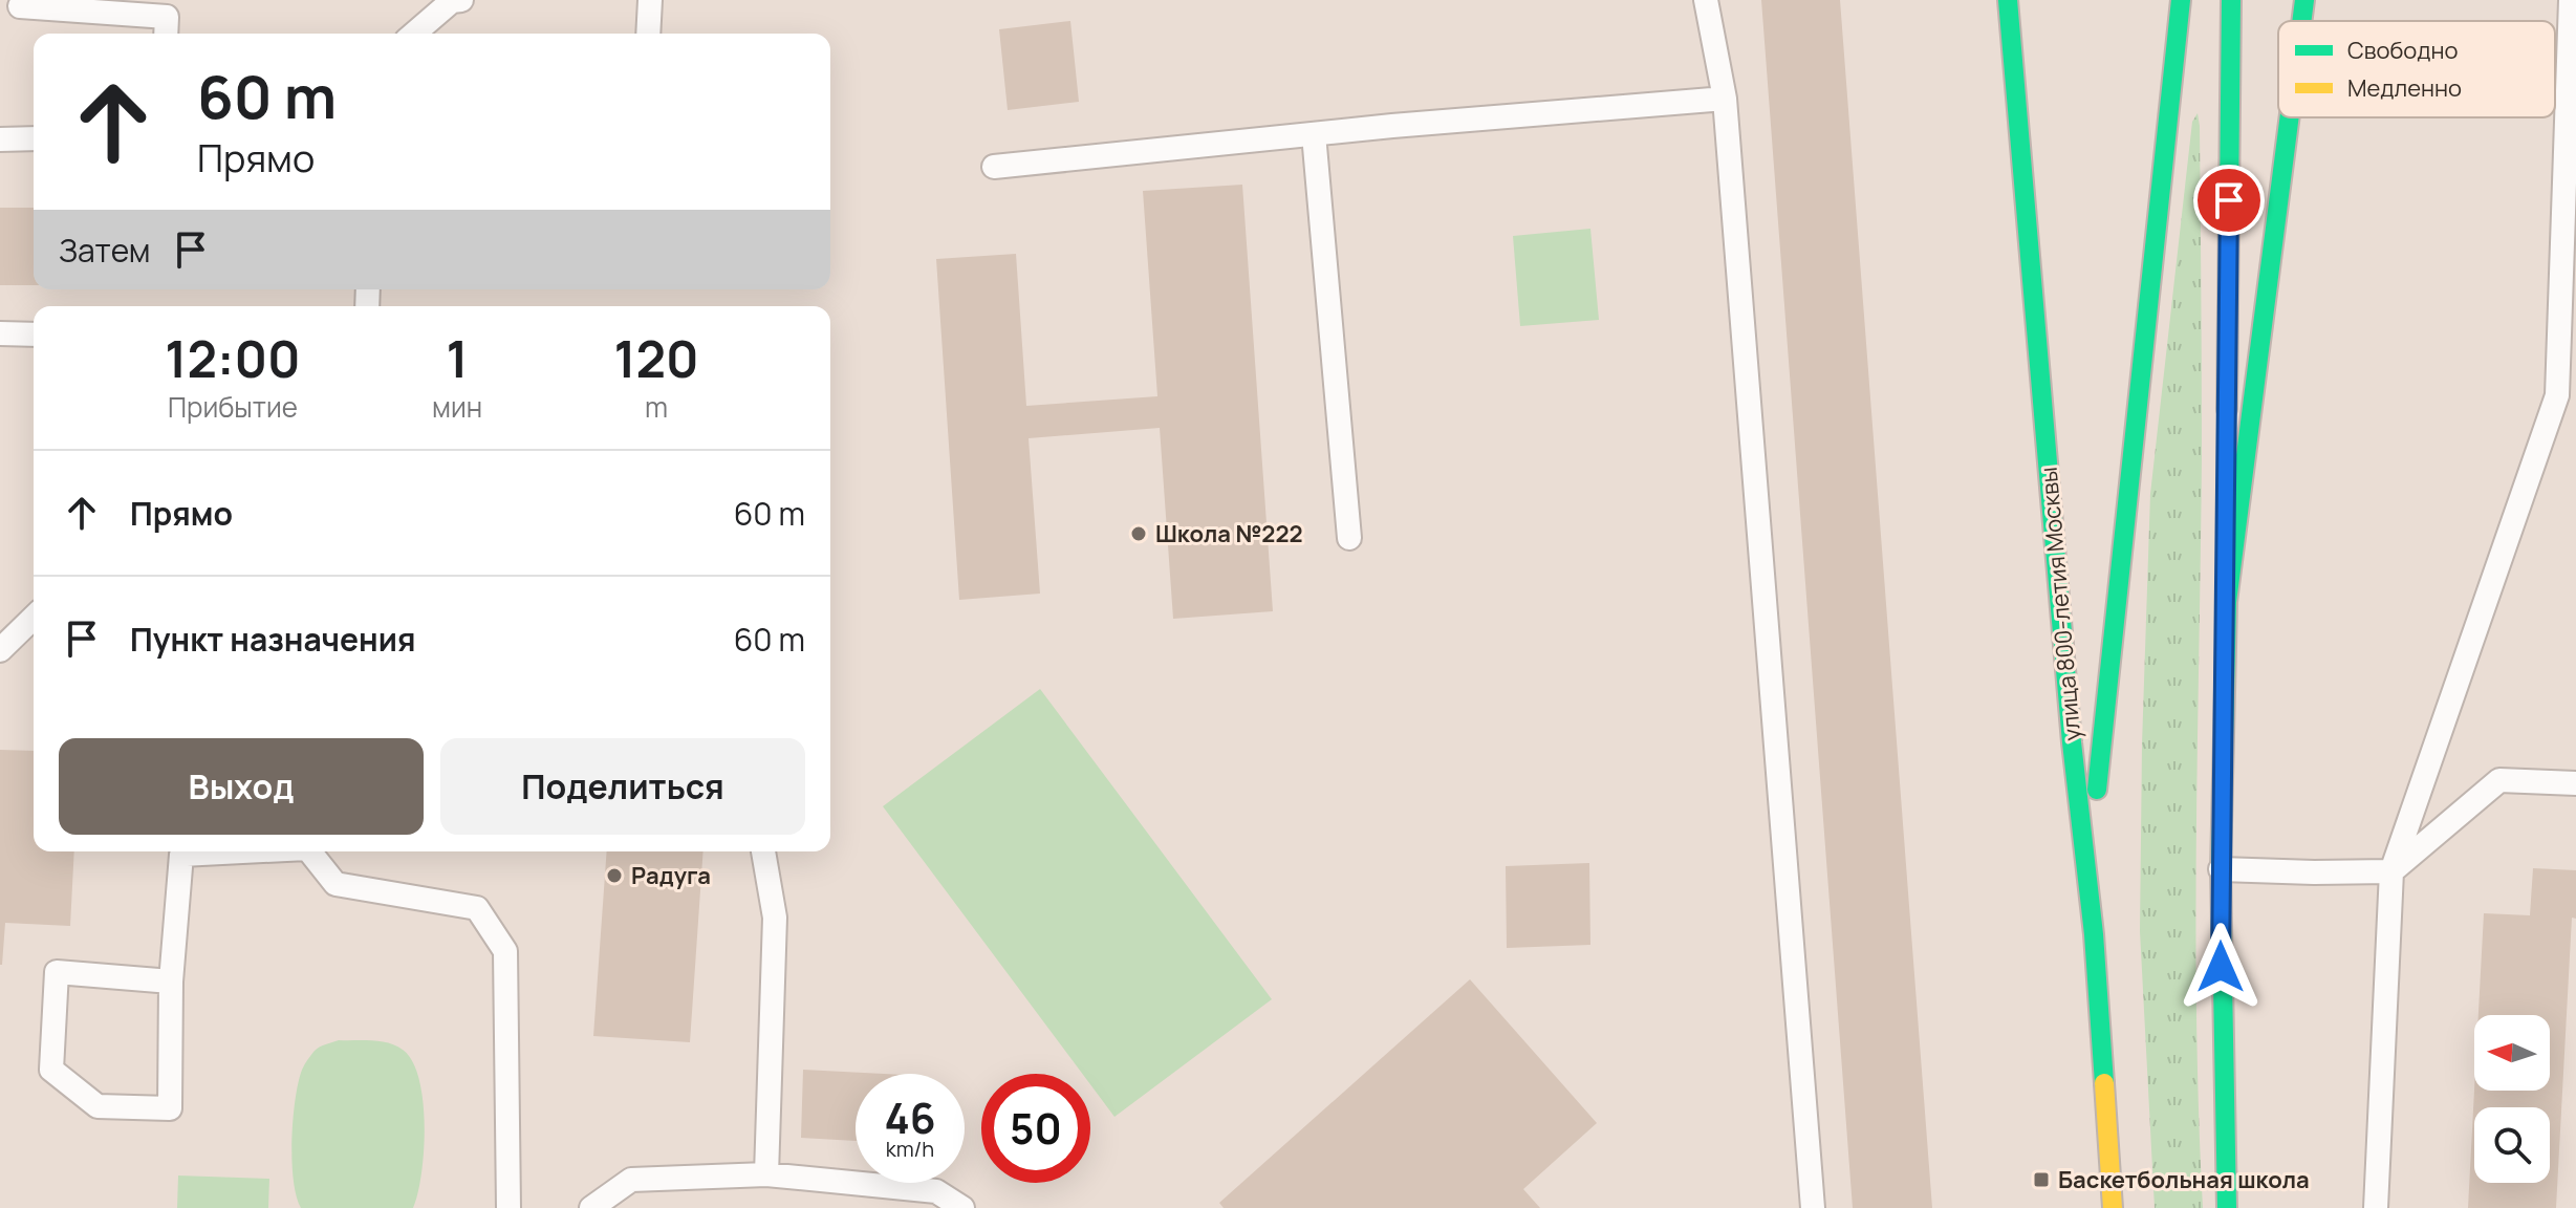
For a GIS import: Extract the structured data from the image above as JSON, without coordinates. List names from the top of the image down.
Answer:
{
  "streets": {
    "main road": ["улица 800-летия Москвы"]
  },
  "places": {
    "other": ["Школа №222", "Радуга"],
    "transit": ["Баскетбольная школа"]
  },
  "legend": ["Свободно", "Медленно"],
  "north": "left",
  "page": {
    "turn": ["60 m", "Прямо"],
    "then": "Затем",
    "eta": [
      "12:00",
      "Прибытие",
      "1",
      "мин",
      "120",
      "m"
    ],
    "list": [
      {
        "name": "Прямо",
        "value": "60 m"
      },
      {
        "name": "Пункт назначения",
        "value": "60 m"
      }
    ],
    "buttons": ["Выход", "Поделиться"],
    "speed": "46 km/h",
    "limit": "50"
  }
}
